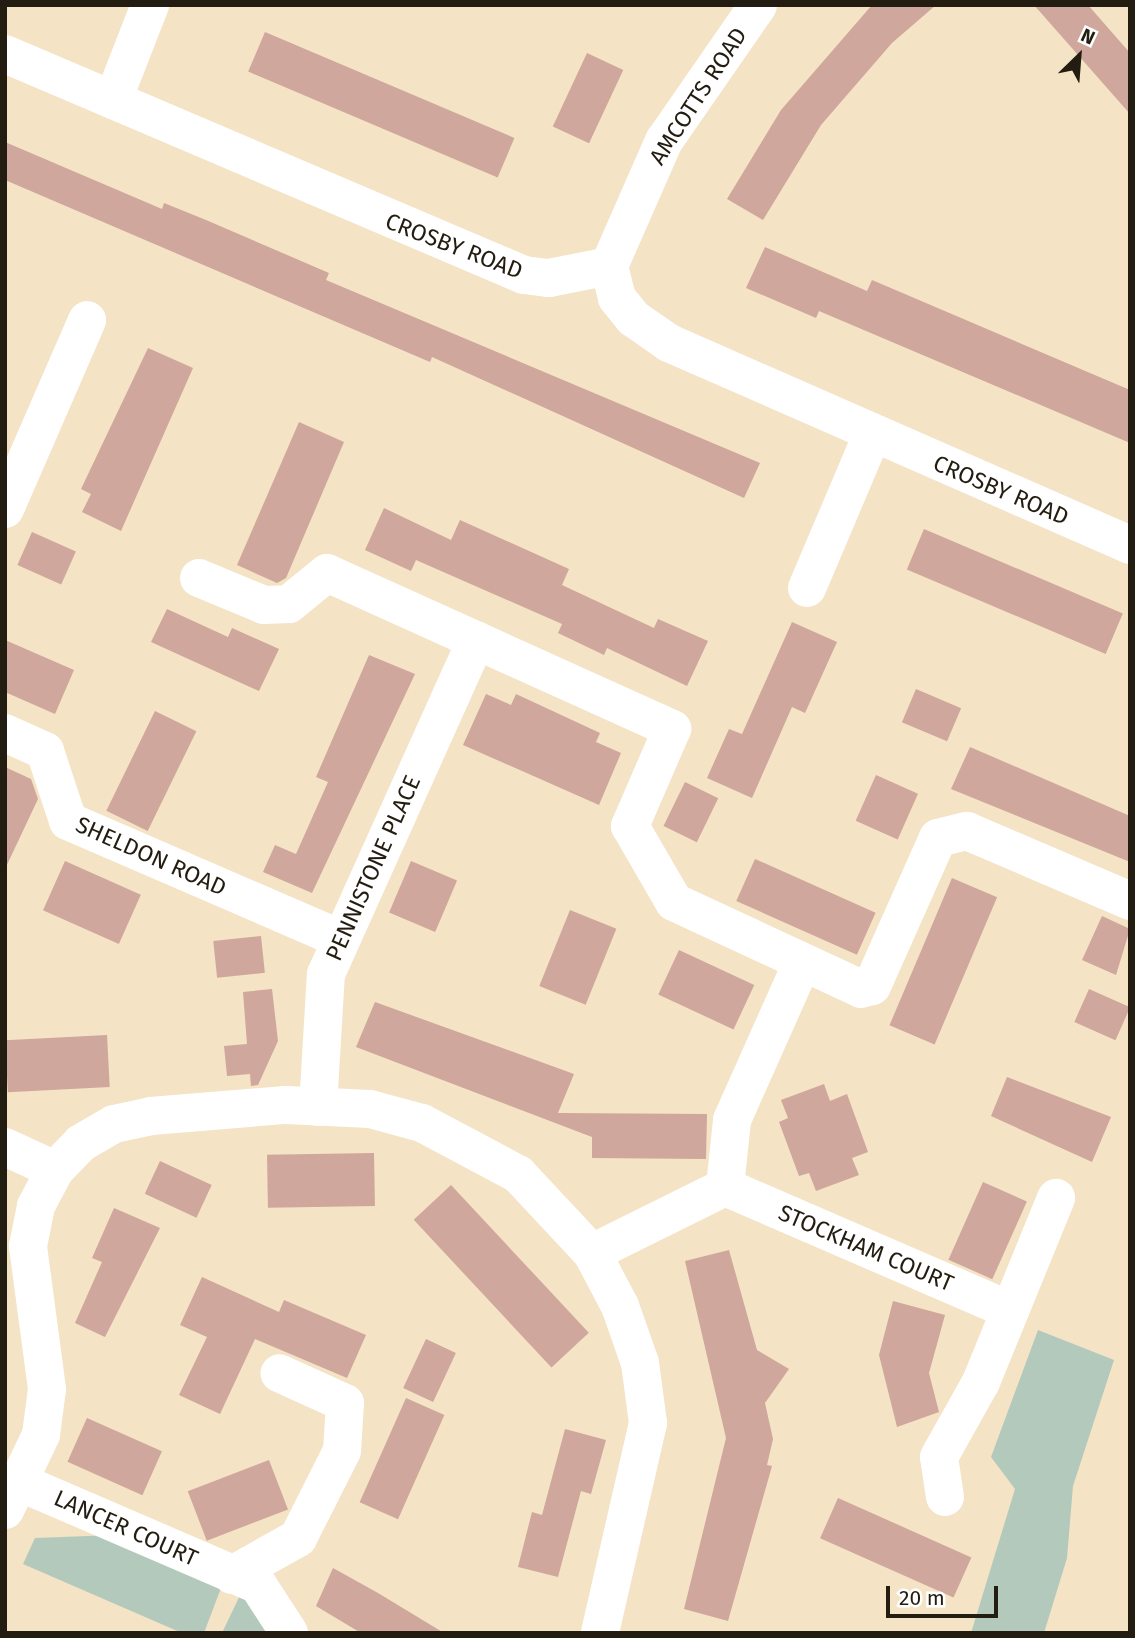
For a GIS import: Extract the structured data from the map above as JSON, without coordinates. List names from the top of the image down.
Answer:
{
  "streets": {
    "street": [
      "AMCOTTS ROAD",
      "CROSBY ROAD",
      "SHELDON ROAD",
      "PENNISTONE PLACE",
      "STOCKHAM COURT",
      "LANCER COURT"
    ]
  },
  "crossings": [
    ["AMCOTTS ROAD", "CROSBY ROAD"],
    ["SHELDON ROAD", "PENNISTONE PLACE"]
  ],
  "scale_bar": "20 m",
  "north": "top right"
}
